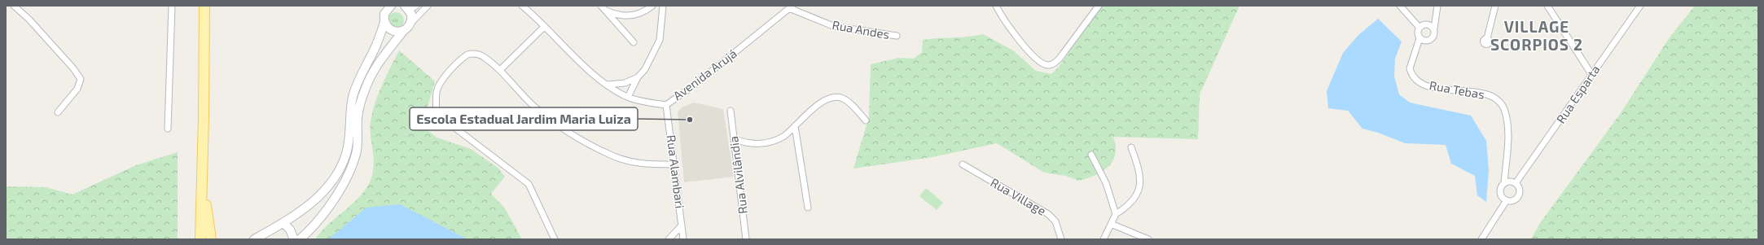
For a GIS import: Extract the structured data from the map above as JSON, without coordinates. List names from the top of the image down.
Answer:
{
  "streets": {
    "street": [
      "Rua Andes",
      "Avenida Arujá",
      "Rua Tebas",
      "Rua Esparta",
      "Rua Alambari",
      "Rua Alvilândia",
      "Rua Village"
    ]
  },
  "crossings": [
    ["Rua Andes", "Avenida Arujá"],
    ["Avenida Arujá", "Rua Alambari"],
    ["Rua Tebas", "Rua Esparta"]
  ],
  "districts": ["VILLAGE SCORPIOS 2"],
  "places": ["Escola Estadual Jardim Maria Luiza"]
}
